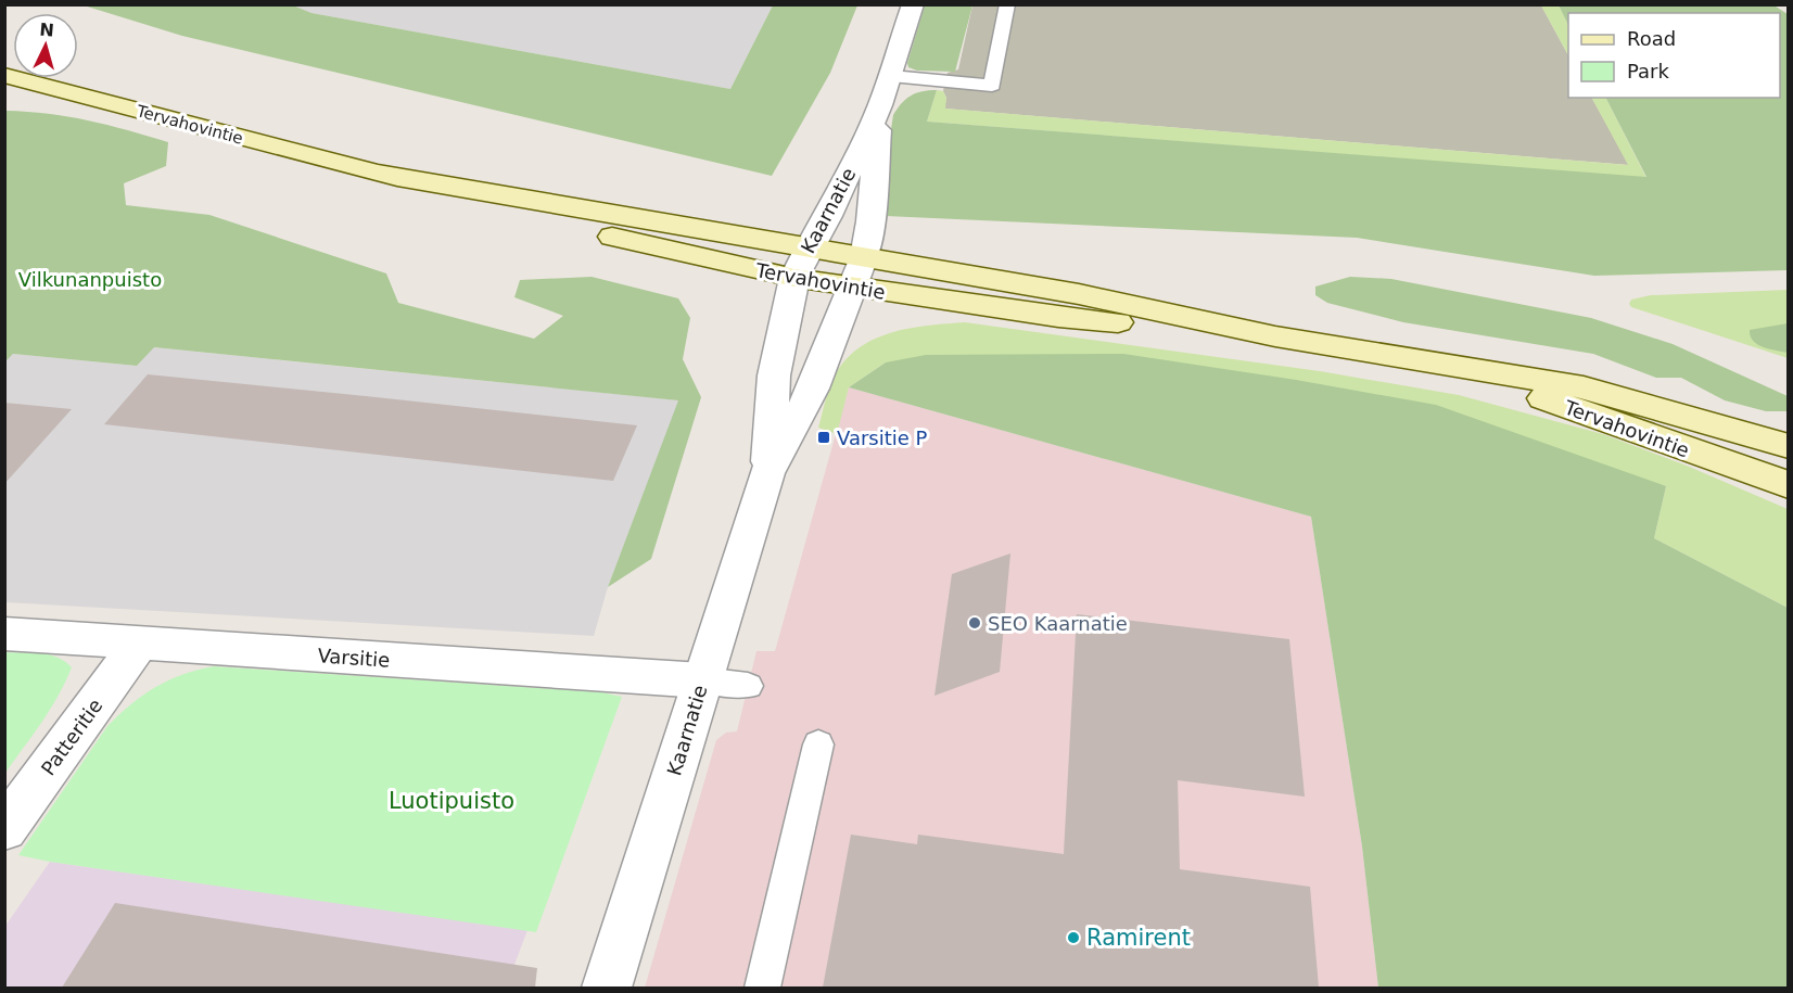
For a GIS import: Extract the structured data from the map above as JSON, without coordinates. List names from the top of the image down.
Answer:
{
  "streets": {
    "main road": ["Tervahovintie"],
    "street": ["Kaarnatie", "Varsitie", "Patteritie"]
  },
  "crossings": [
    ["Tervahovintie", "Kaarnatie"],
    ["Kaarnatie", "Varsitie"],
    ["Varsitie", "Patteritie"]
  ],
  "parks": ["Vilkunanpuisto", "Luotipuisto"],
  "places": {
    "transit": ["Varsitie P"],
    "other": ["SEO Kaarnatie", "Ramirent"]
  },
  "legend": ["Road", "Park"],
  "north": "top"
}
